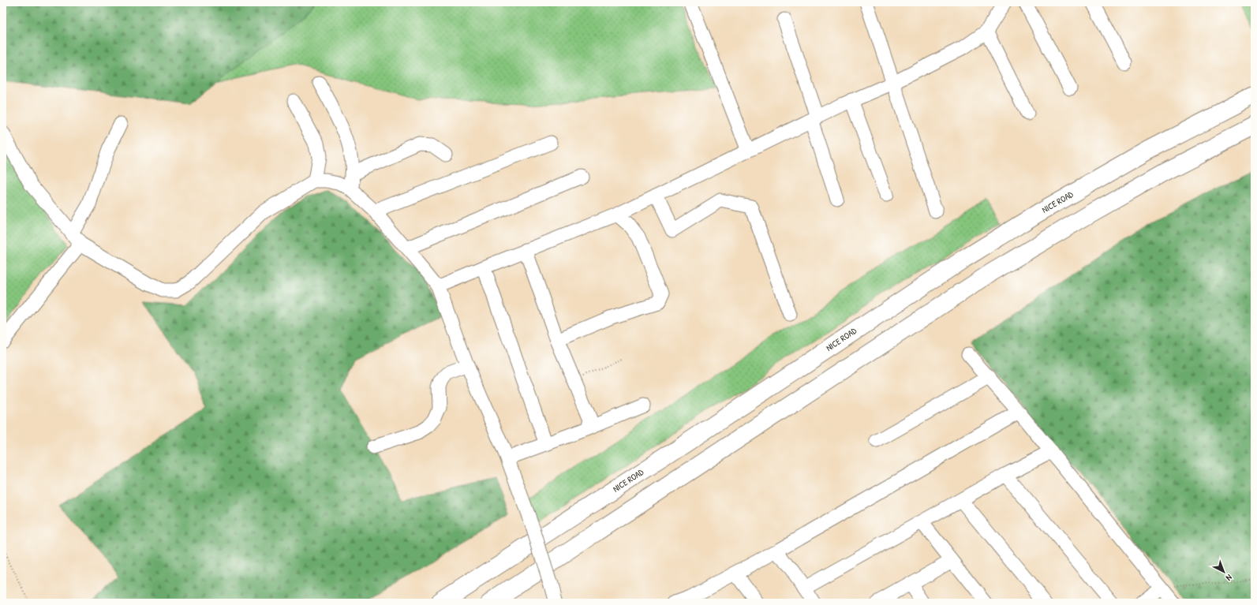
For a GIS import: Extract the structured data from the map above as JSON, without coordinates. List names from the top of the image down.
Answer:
{
  "streets": {
    "highway": ["NICE ROAD"]
  },
  "north": "bottom right"
}
